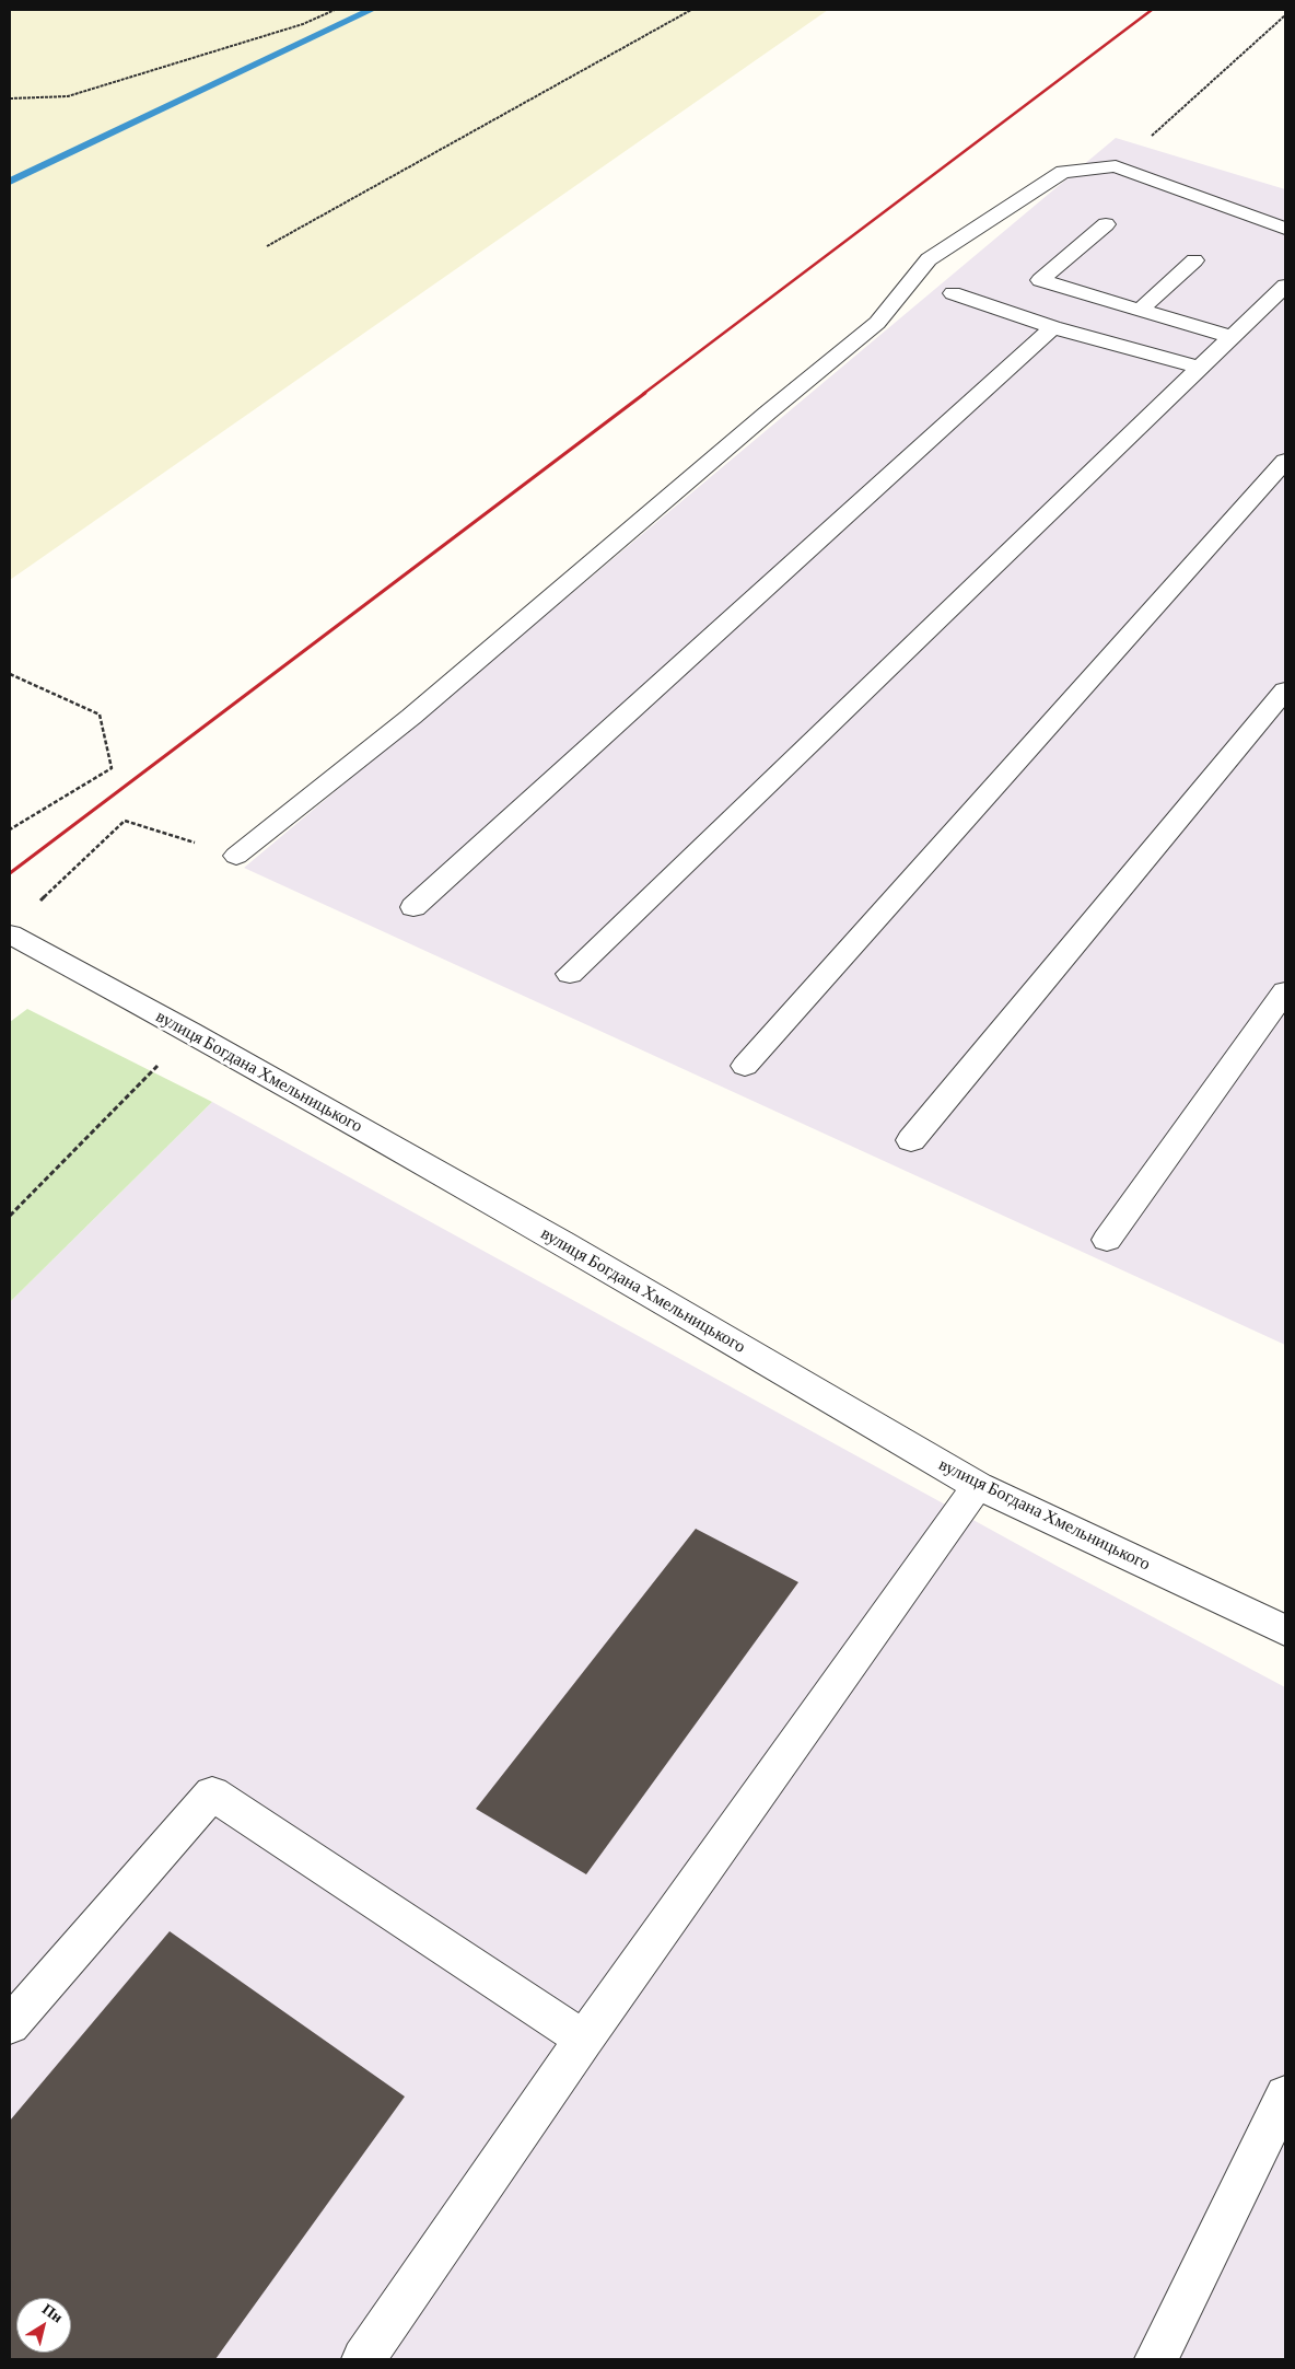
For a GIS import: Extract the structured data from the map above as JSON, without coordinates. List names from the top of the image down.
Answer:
{
  "streets": {
    "lane": ["вулиця Богдана Хмельницького"]
  },
  "north": "top right"
}
